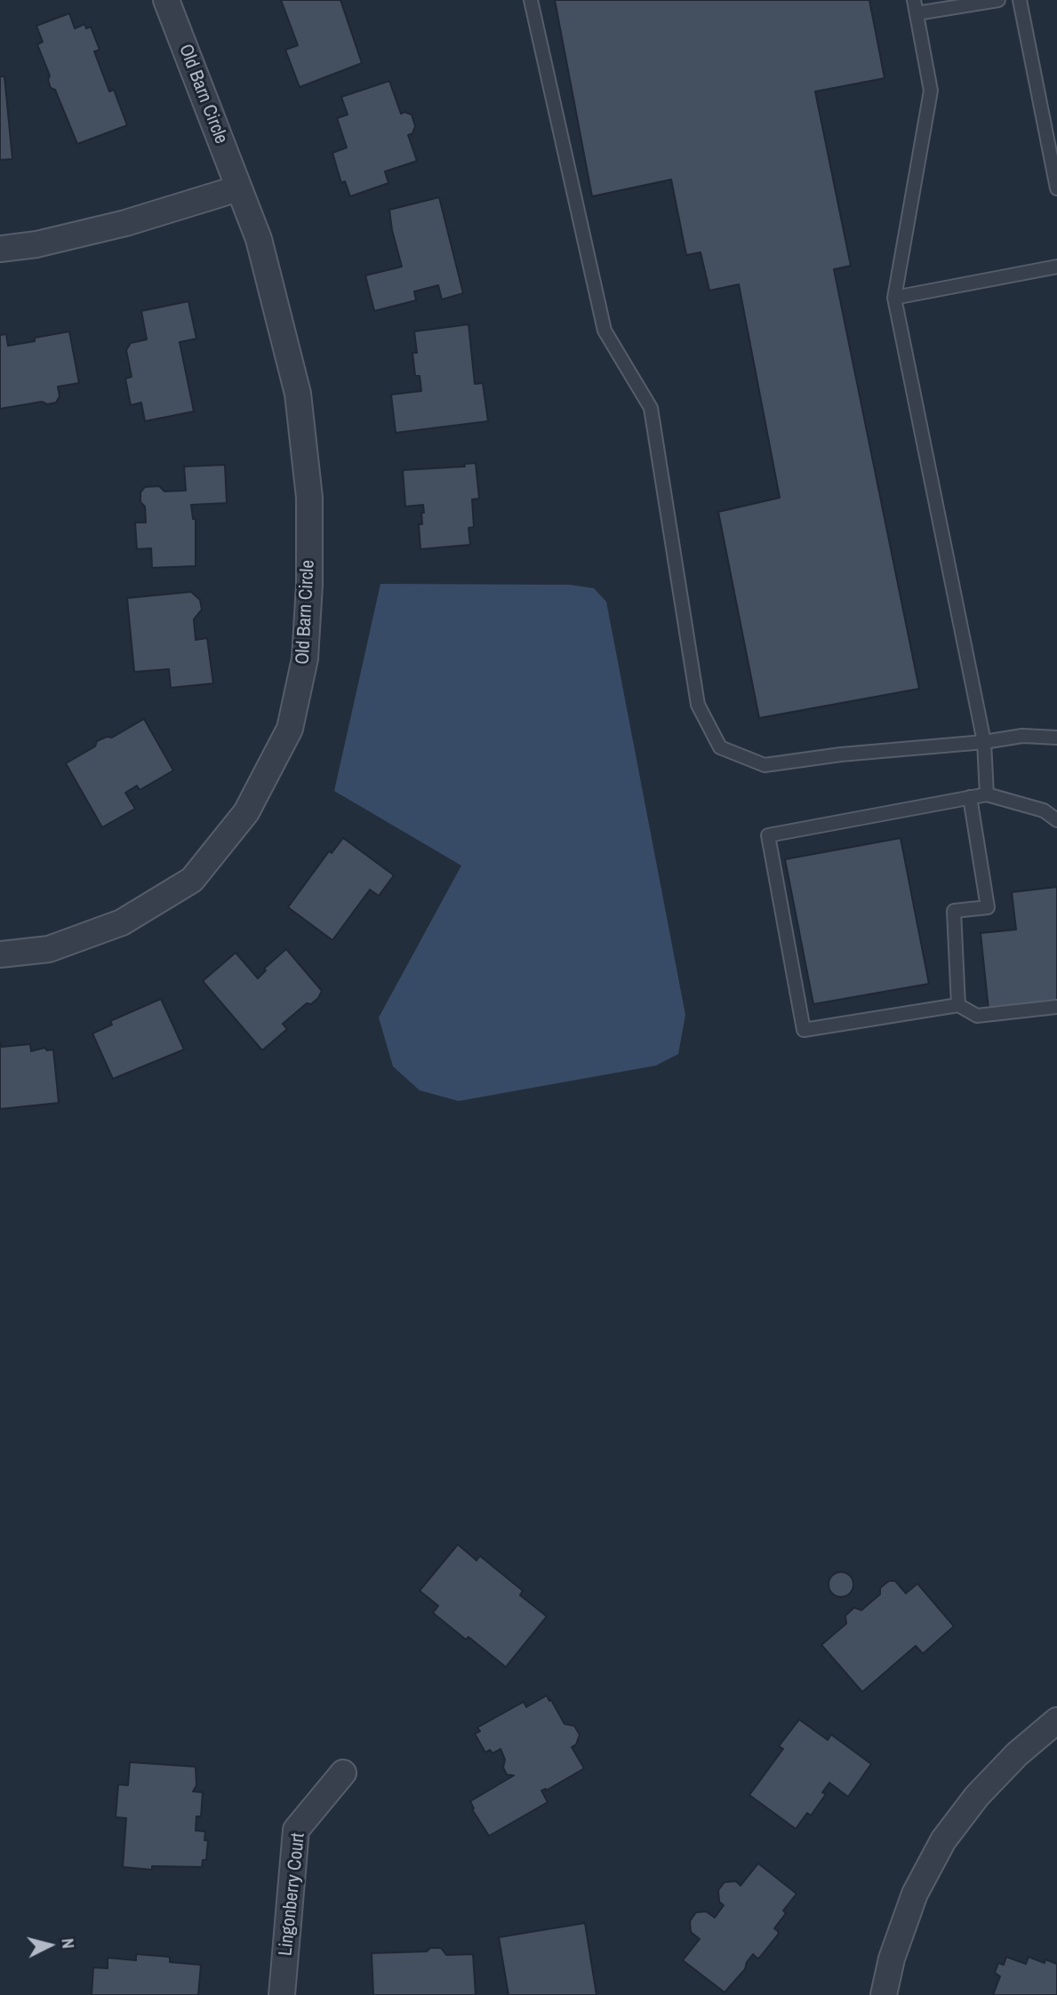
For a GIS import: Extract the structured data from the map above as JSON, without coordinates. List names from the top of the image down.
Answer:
{
  "streets": {
    "street": ["Old Barn Circle", "Lingonberry Court"]
  },
  "north": "right"
}
